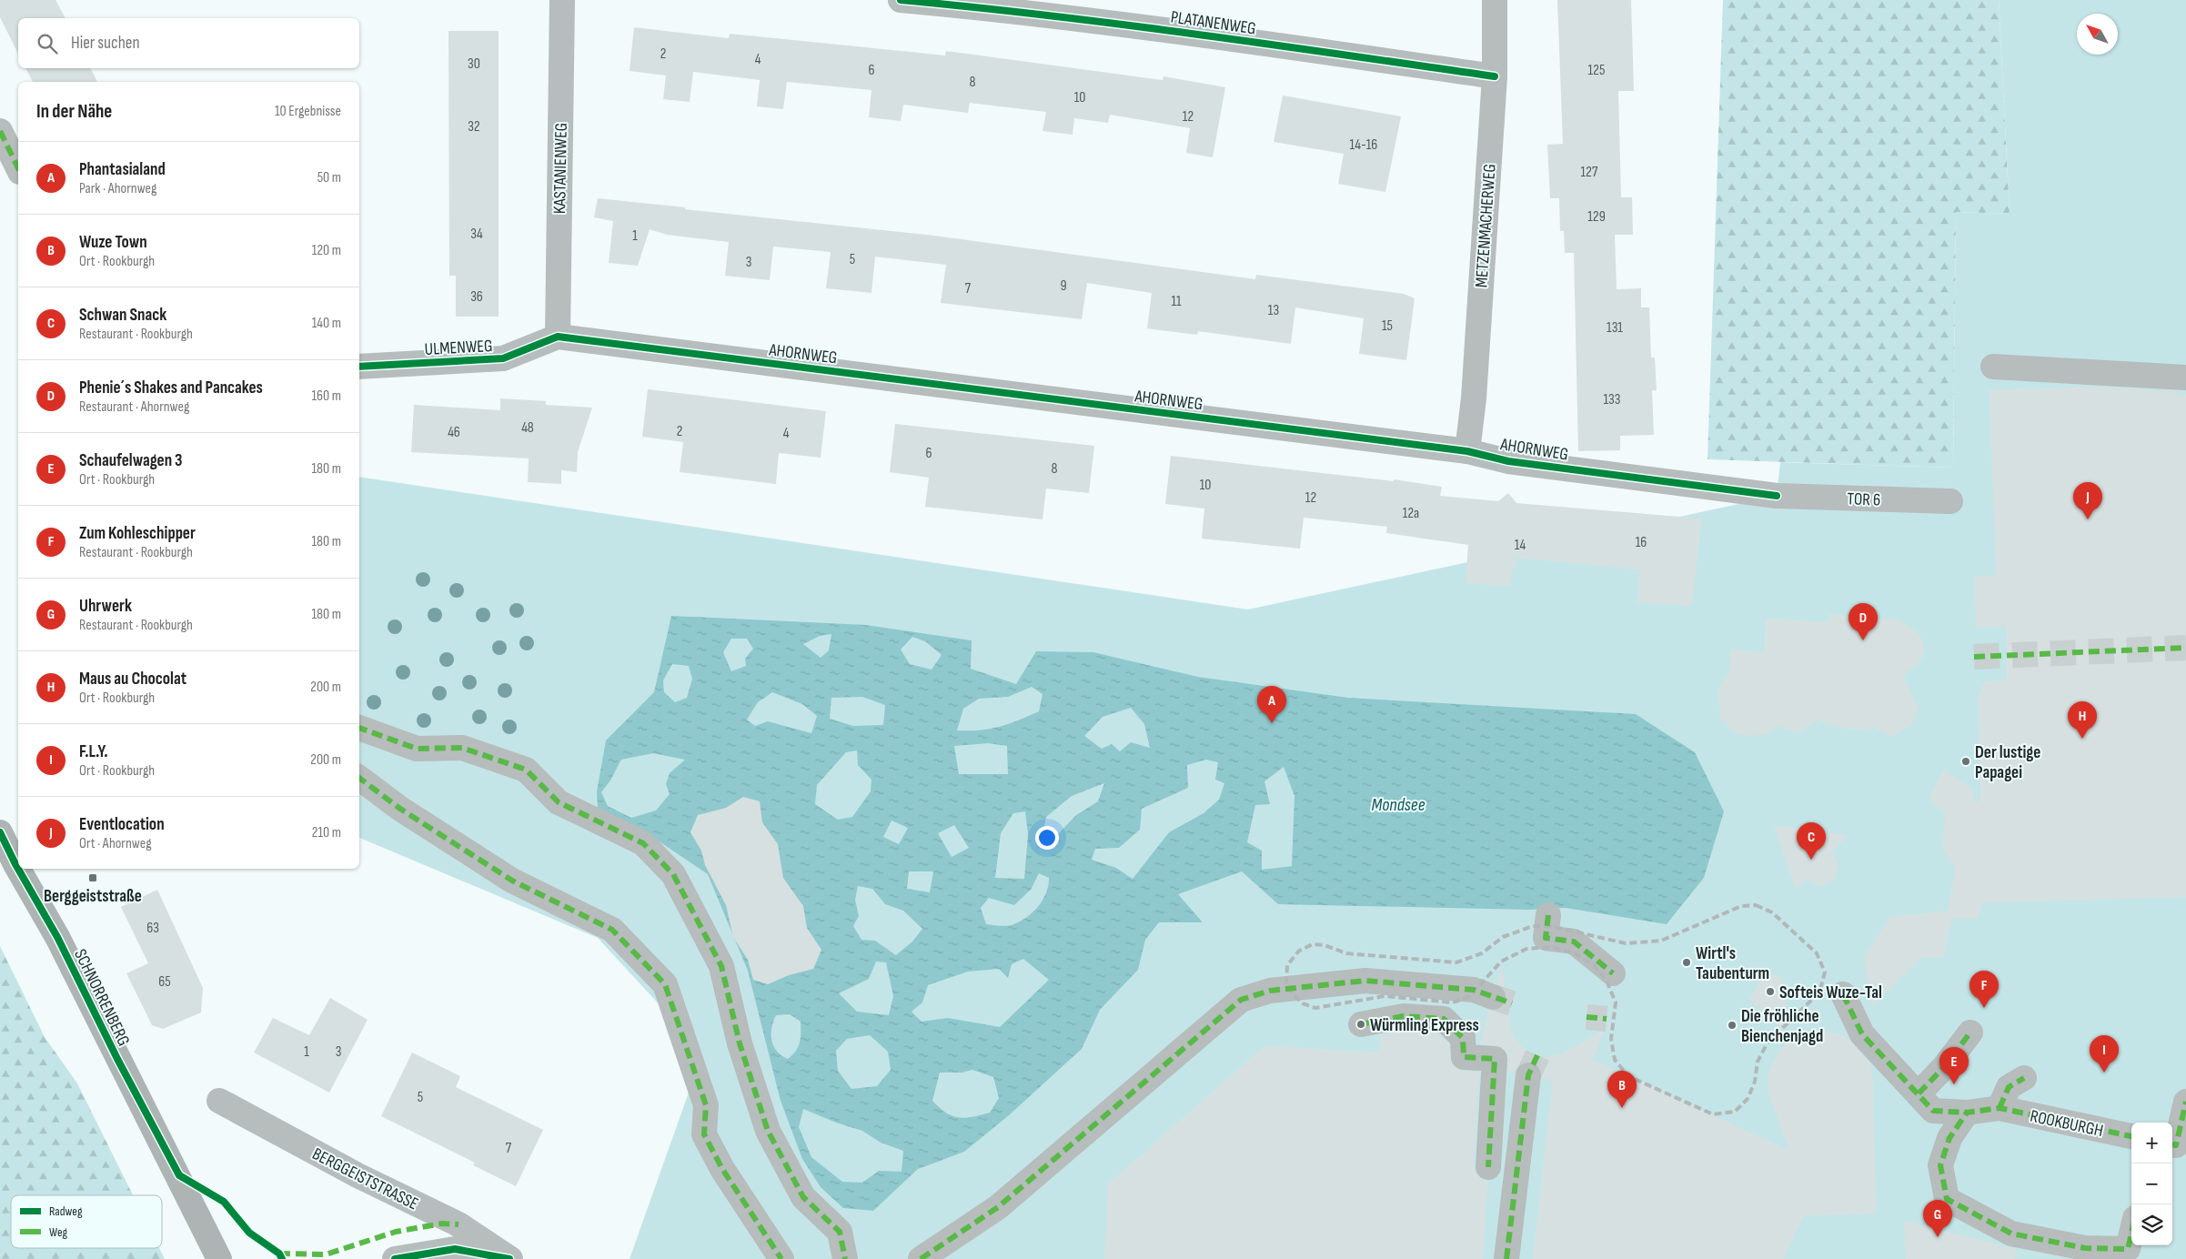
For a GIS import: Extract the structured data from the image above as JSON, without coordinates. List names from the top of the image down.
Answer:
{
  "streets": {
    "main road": ["SCHNORRENBERG"],
    "street": [
      "PLATANENWEG",
      "KASTANIENWEG",
      "METZENMACHERWEG",
      "ULMENWEG",
      "AHORNWEG",
      "TOR 6",
      "ROOKBURGH",
      "BERGGEISTSTRASSE"
    ]
  },
  "crossings": [
    ["PLATANENWEG", "METZENMACHERWEG"],
    ["KASTANIENWEG", "ULMENWEG"],
    ["KASTANIENWEG", "AHORNWEG"],
    ["METZENMACHERWEG", "AHORNWEG"],
    ["ULMENWEG", "AHORNWEG"],
    ["AHORNWEG", "TOR 6"]
  ],
  "water": ["Mondsee"],
  "places": {
    "other": [
      "Der lustige Papagei",
      "Wirtl's Taubenturm",
      "Softeis Wuze-Tal",
      "Würmling Express",
      "Die fröhliche Bienchenjagd"
    ],
    "transit": ["Berggeiststraße"]
  },
  "house_numbers": [
    "2",
    "4",
    "30",
    "6",
    "125",
    "8",
    "10",
    "12",
    "32",
    "14-16",
    "127",
    "129",
    "34",
    "1",
    "5",
    "3",
    "9",
    "7",
    "36",
    "11",
    "13",
    "15",
    "131",
    "133",
    "48",
    "2",
    "46",
    "4",
    "6",
    "8",
    "10",
    "12",
    "12a",
    "16",
    "14",
    "63",
    "65",
    "1",
    "3",
    "5",
    "7"
  ],
  "legend": ["Radweg", "Weg"],
  "north": "top left",
  "page": {
    "search": "Hier suchen",
    "heading": ["In der Nähe", "10 Ergebnisse"],
    "list": [
      {
        "mark": "A",
        "name": "Phantasialand",
        "note": "Park · Ahornweg",
        "value": "50 m"
      },
      {
        "mark": "B",
        "name": "Wuze Town",
        "note": "Ort · Rookburgh",
        "value": "120 m"
      },
      {
        "mark": "C",
        "name": "Schwan Snack",
        "note": "Restaurant · Rookburgh",
        "value": "140 m"
      },
      {
        "mark": "D",
        "name": "Phenie´s Shakes and Pancakes",
        "note": "Restaurant · Ahornweg",
        "value": "160 m"
      },
      {
        "mark": "E",
        "name": "Schaufelwagen 3",
        "note": "Ort · Rookburgh",
        "value": "180 m"
      },
      {
        "mark": "F",
        "name": "Zum Kohleschipper",
        "note": "Restaurant · Rookburgh",
        "value": "180 m"
      },
      {
        "mark": "G",
        "name": "Uhrwerk",
        "note": "Restaurant · Rookburgh",
        "value": "180 m"
      },
      {
        "mark": "H",
        "name": "Maus au Chocolat",
        "note": "Ort · Rookburgh",
        "value": "200 m"
      },
      {
        "mark": "I",
        "name": "F.L.Y.",
        "note": "Ort · Rookburgh",
        "value": "200 m"
      },
      {
        "mark": "J",
        "name": "Eventlocation",
        "note": "Ort · Ahornweg",
        "value": "210 m"
      }
    ],
    "pins": [
      "J",
      "D",
      "A",
      "H",
      "C",
      "F",
      "I",
      "E",
      "B",
      "G"
    ],
    "map_buttons": ["+", "−"]
  }
}
